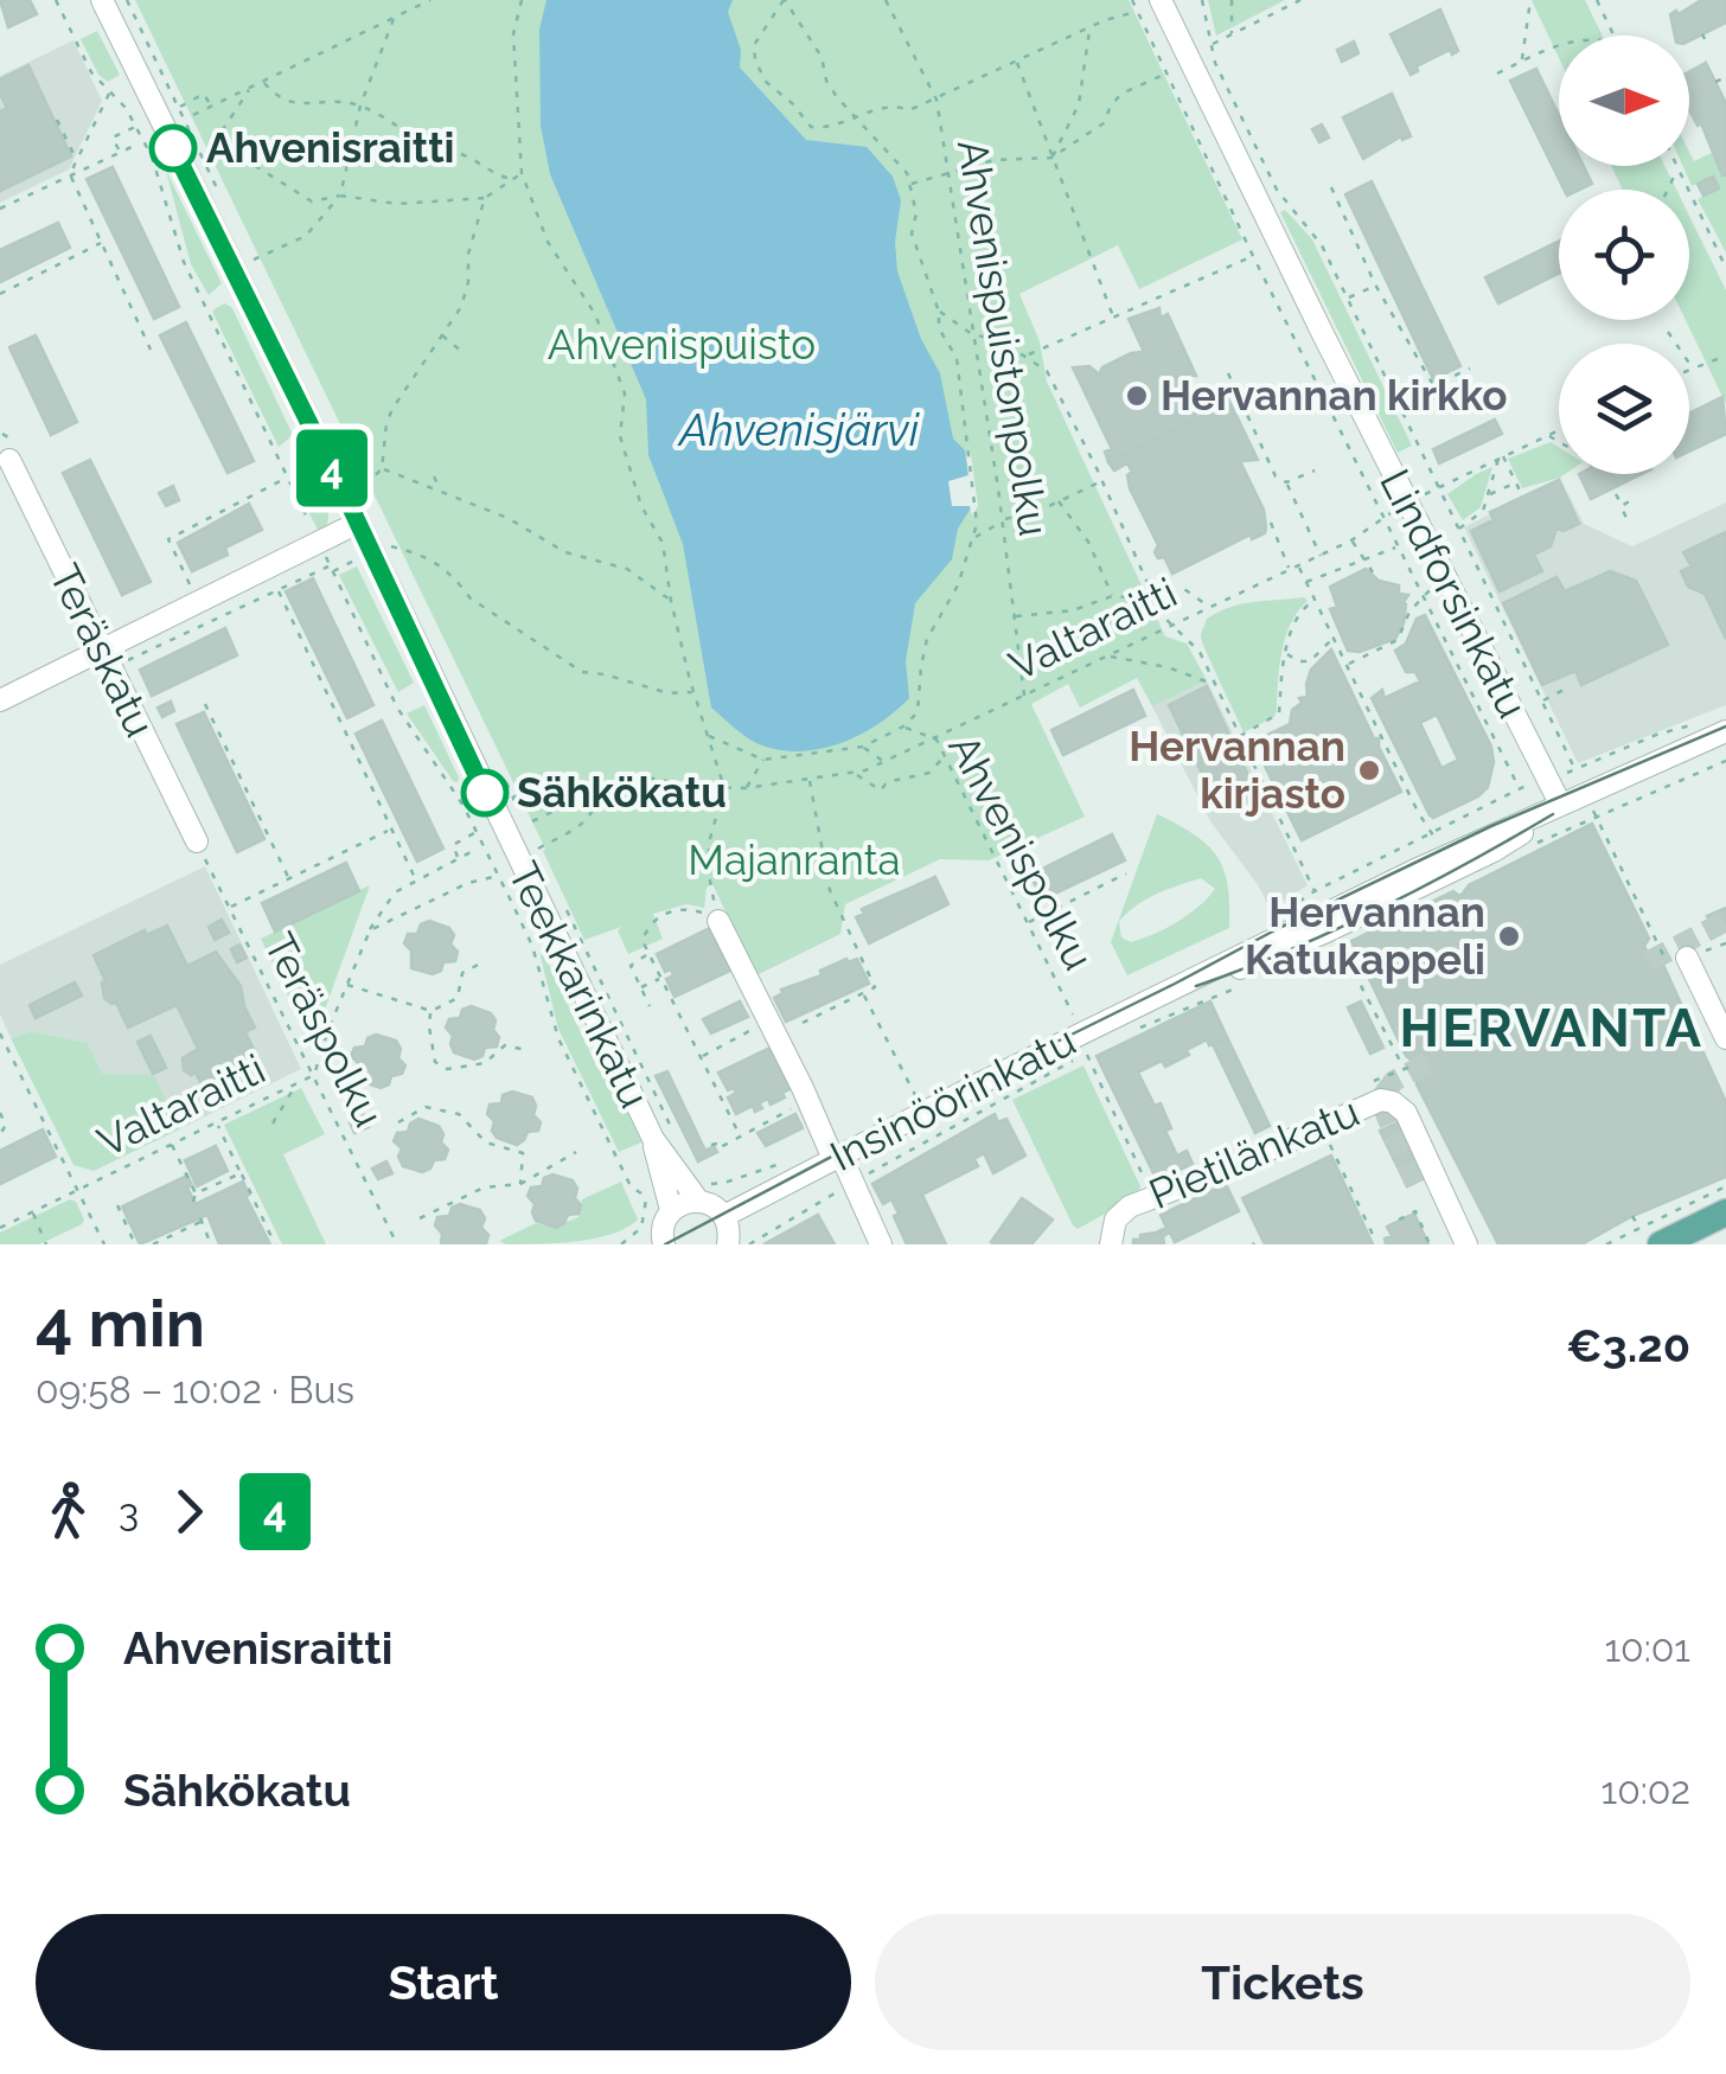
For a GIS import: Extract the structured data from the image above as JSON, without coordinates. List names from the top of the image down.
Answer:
{
  "streets": {
    "street": [
      "Lindforsinkatu",
      "Teräskatu",
      "Teekkarinkatu",
      "Insinöörinkatu",
      "Pietilänkatu"
    ],
    "path": [
      "Ahvenispuistonpolku",
      "Valtaraitti",
      "Ahvenispolku",
      "Teräspolku"
    ]
  },
  "crossings": [
    ["Ahvenispuistonpolku", "Valtaraitti"],
    ["Lindforsinkatu", "Valtaraitti"],
    ["Lindforsinkatu", "Insinöörinkatu"],
    ["Valtaraitti", "Ahvenispolku"],
    ["Valtaraitti", "Teräspolku"],
    ["Teräskatu", "Teräspolku"]
  ],
  "districts": ["HERVANTA"],
  "water": ["Ahvenisjärvi"],
  "parks": ["Ahvenispuisto", "Majanranta"],
  "places": [
    "Ahvenisraitti",
    "Hervannan kirkko",
    "Hervannan kirjasto",
    "Sähkökatu",
    "Hervannan Katukappeli"
  ],
  "lines": ["bus line 4"],
  "north": "right",
  "page": {
    "on_map": "4",
    "heading": ["4 min", "09:58 – 10:02 · Bus", "€3.20"],
    "legs": ["3", "4"],
    "list": [
      {
        "name": "Ahvenisraitti",
        "value": "10:01"
      },
      {
        "name": "Sähkökatu",
        "value": "10:02"
      }
    ],
    "buttons": ["Start", "Tickets"]
  }
}
